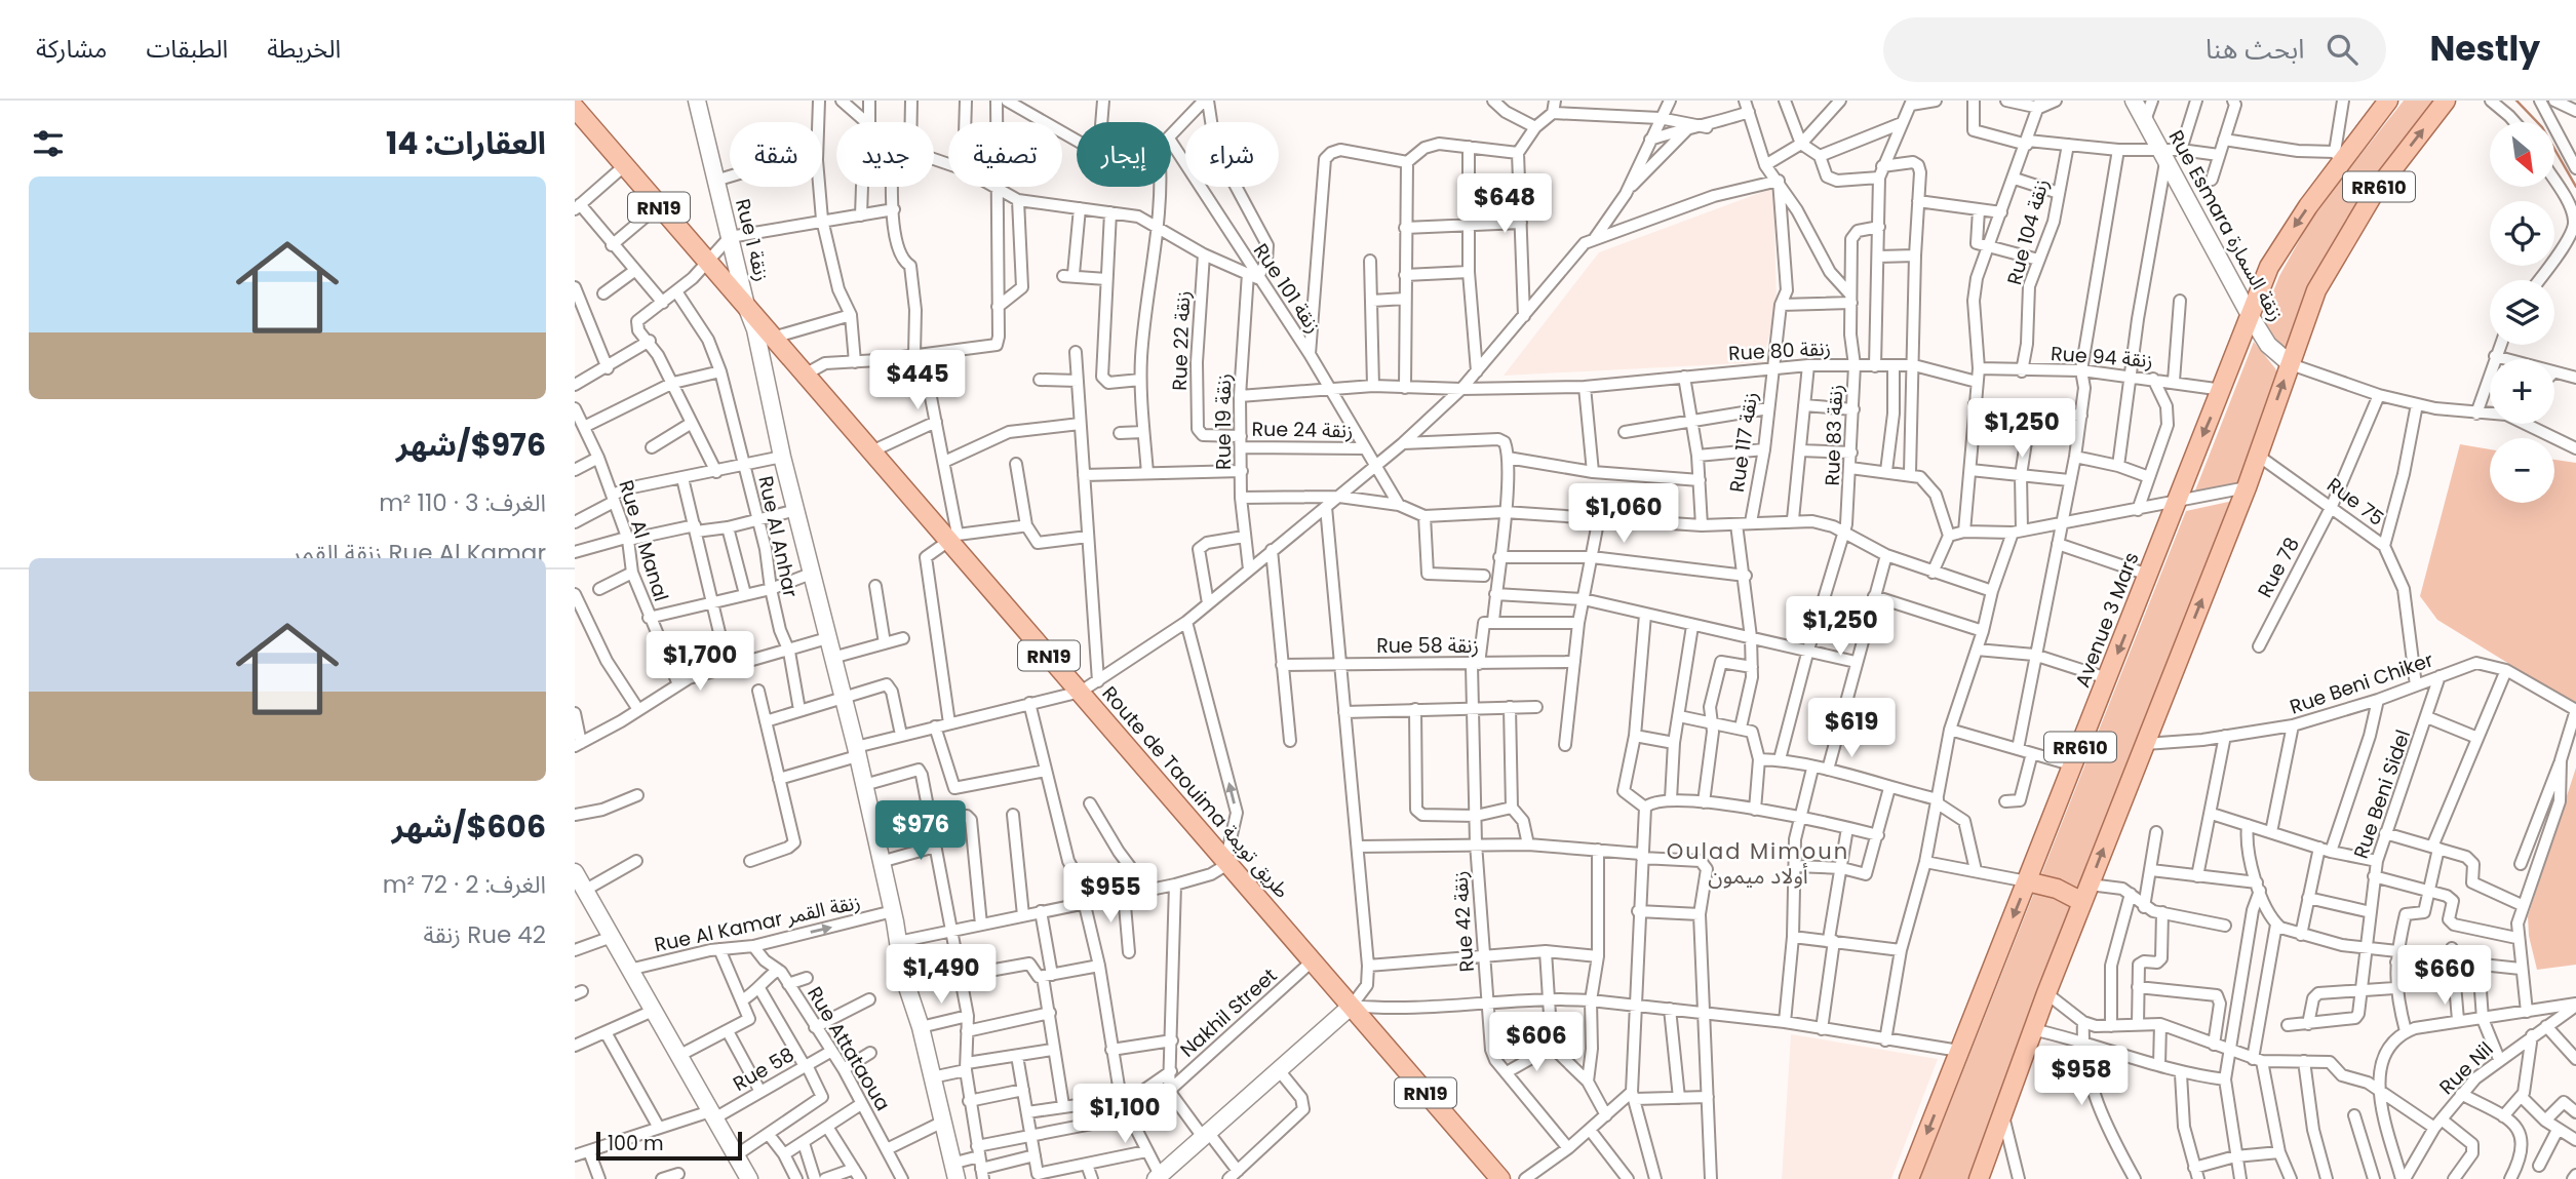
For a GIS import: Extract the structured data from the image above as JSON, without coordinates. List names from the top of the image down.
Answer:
{
  "streets": {
    "main road": [
      "RR610",
      "RN19",
      "Avenue 3 Mars",
      "Route de Taouima طريق تويمة"
    ],
    "street": [
      "Rue Esmara زنقة السمارة",
      "Rue 104 زنقة",
      "Rue 1 زنقة",
      "Rue 101 زنقة",
      "Rue 22 زنقة",
      "Rue 80 زنقة",
      "Rue 94 زنقة",
      "Rue 19 زنقة",
      "Rue 24 زنقة",
      "Rue 83 زنقة",
      "Rue 117 زنقة",
      "Rue 75",
      "Rue Al Anhar",
      "Rue Al Manal",
      "Rue 78",
      "Rue 58 زنقة",
      "Rue Beni Chiker",
      "Rue Beni Sidel",
      "Rue 42 زنقة",
      "Rue Al Kamar زنقة القمر",
      "Nakhil Street",
      "Rue Attataoua",
      "Rue Nil",
      "Rue 58"
    ]
  },
  "crossings": [
    ["RR610", "Rue Esmara زنقة السمارة"],
    ["RR610", "Rue 75"],
    ["RR610", "Rue Beni Chiker"],
    ["Rue Esmara زنقة السمارة", "Avenue 3 Mars"],
    ["Rue 104 زنقة", "Rue 94 زنقة"],
    ["Rue 1 زنقة", "Route de Taouima طريق تويمة"],
    ["Rue 1 زنقة", "Rue Al Kamar زنقة القمر"],
    ["Rue 101 زنقة", "Rue 80 زنقة"],
    ["Rue 101 زنقة", "Rue 19 زنقة"],
    ["Rue 101 زنقة", "Rue 24 زنقة"],
    ["Rue 22 زنقة", "Rue 24 زنقة"],
    ["Rue 80 زنقة", "Rue 19 زنقة"],
    ["Rue 80 زنقة", "Rue 83 زنقة"],
    ["Rue 80 زنقة", "Rue 117 زنقة"],
    ["Rue 94 زنقة", "Avenue 3 Mars"],
    ["Rue 19 زنقة", "Rue 24 زنقة"],
    ["Rue 75", "Rue 78"],
    ["Rue 75", "Rue Beni Chiker"],
    ["Rue 58 زنقة", "Rue 42 زنقة"],
    ["Rue Beni Chiker", "Rue Beni Sidel"],
    ["Route de Taouima طريق تويمة", "Nakhil Street"],
    ["Rue Al Kamar زنقة القمر", "Rue Attataoua"],
    ["Rue Attataoua", "Rue 58"]
  ],
  "districts": ["Oulad Mimoun أولاد ميمون"],
  "scale_bar": "100 m",
  "north": "bottom right",
  "page": {
    "header": "Nestly",
    "search": "ابحث هنا",
    "nav": ["الخريطة", "الطبقات", "مشاركة"],
    "heading": "العقارات: 14",
    "map_buttons": ["+", "−"],
    "chip": [
      "شراء",
      "إيجار",
      "تصفية",
      "جديد",
      "شقة"
    ],
    "price": [
      "$648",
      "$445",
      "$1,250",
      "$1,060",
      "$1,250",
      "$1,700",
      "$619",
      "$976",
      "$955",
      "$1,490",
      "$660",
      "$606",
      "$958",
      "$1,100"
    ],
    "list": [
      {
        "name": "$976/شهر",
        "note": "الغرف: 3 · 110 m² · Rue Al Kamar زنقة القمر"
      },
      {
        "name": "$606/شهر",
        "note": "الغرف: 2 · 72 m² · Rue 42 زنقة"
      }
    ],
    "scale": "100 m"
  }
}
